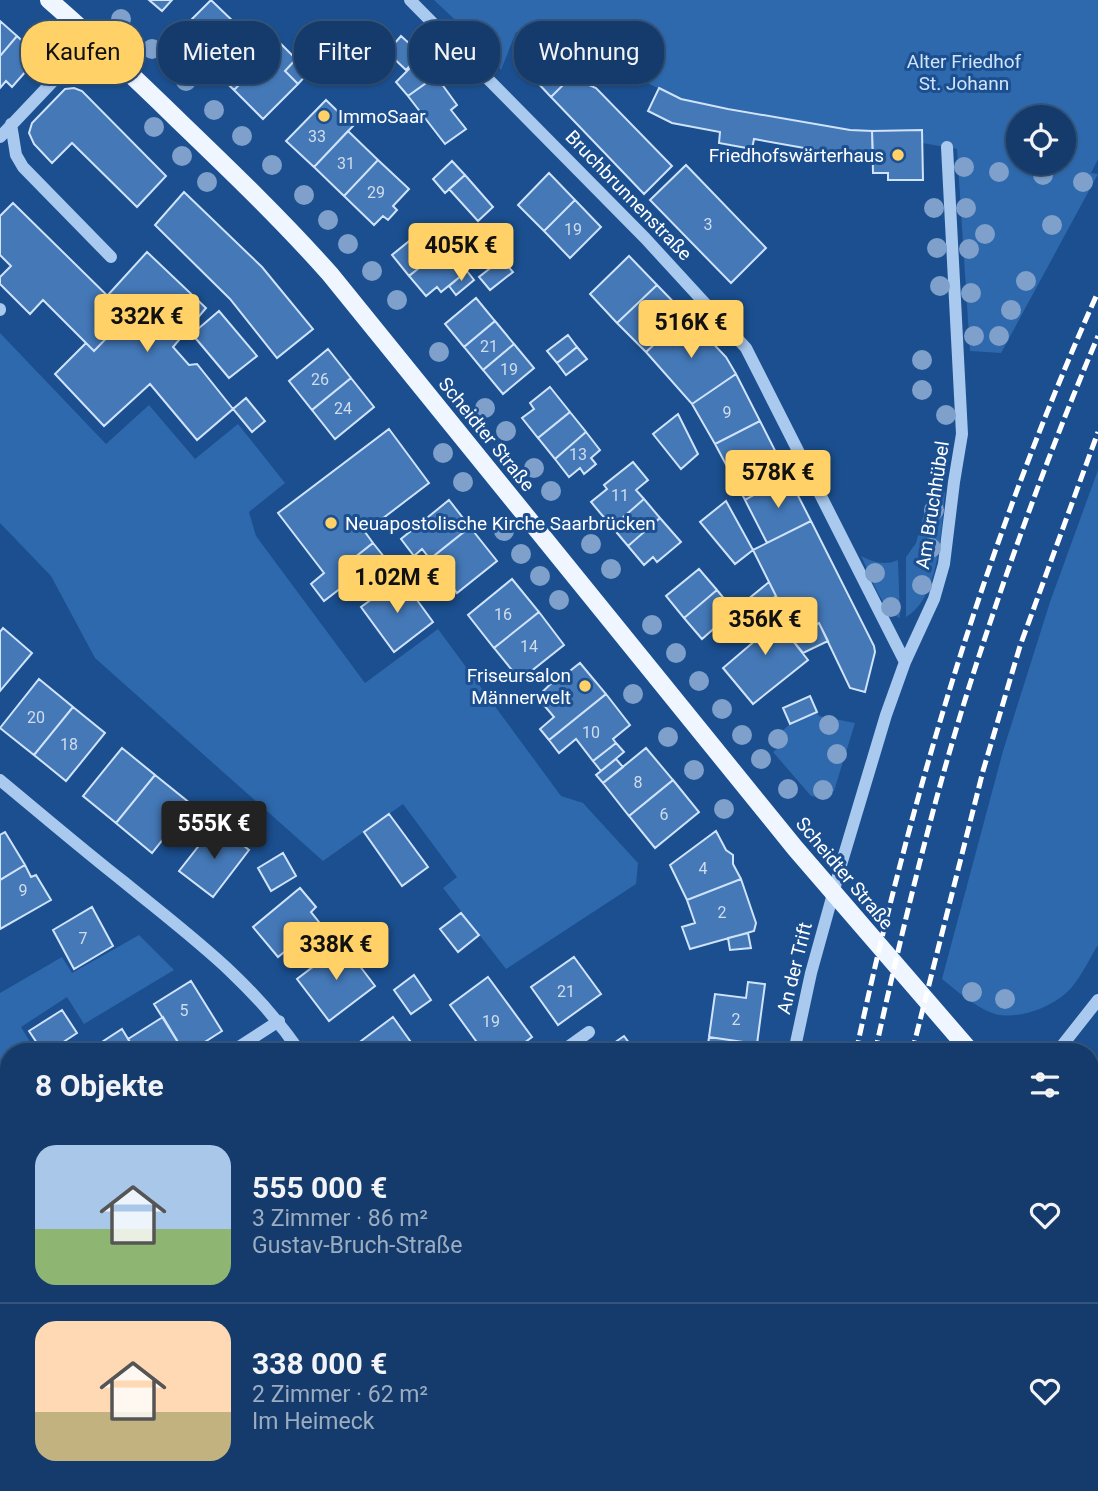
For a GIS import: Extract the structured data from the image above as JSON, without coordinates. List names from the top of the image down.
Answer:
{
  "streets": {
    "main road": ["Scheidter Straße"],
    "street": ["Bruchbrunnenstraße", "Am Bruchhübel", "An der Trift"]
  },
  "crossings": [
    ["Bruchbrunnenstraße", "Am Bruchhübel"],
    ["Scheidter Straße", "Am Bruchhübel"],
    ["Scheidter Straße", "An der Trift"],
    ["Am Bruchhübel", "An der Trift"]
  ],
  "parks": ["Alter Friedhof St. Johann"],
  "places": [
    "ImmoSaar",
    "Friedhofswärterhaus",
    "Neuapostolische Kirche Saarbrücken",
    "Friseursalon Männerwelt"
  ],
  "house_numbers": [
    "33",
    "31",
    "29",
    "3",
    "19",
    "21",
    "19",
    "26",
    "24",
    "9",
    "13",
    "11",
    "16",
    "14",
    "20",
    "10",
    "18",
    "8",
    "6",
    "4",
    "9",
    "2",
    "7",
    "21",
    "5",
    "2",
    "19"
  ],
  "page": {
    "chip": [
      "Kaufen",
      "Mieten",
      "Filter",
      "Neu",
      "Wohnung"
    ],
    "price": [
      "405K €",
      "332K €",
      "516K €",
      "578K €",
      "1.02M €",
      "356K €",
      "555K €",
      "338K €"
    ],
    "heading": "8 Objekte",
    "list": [
      {
        "name": "555 000 €",
        "note": "3 Zimmer · 86 m² · Gustav-Bruch-Straße"
      },
      {
        "name": "338 000 €",
        "note": "2 Zimmer · 62 m² · Im Heimeck"
      }
    ]
  }
}
